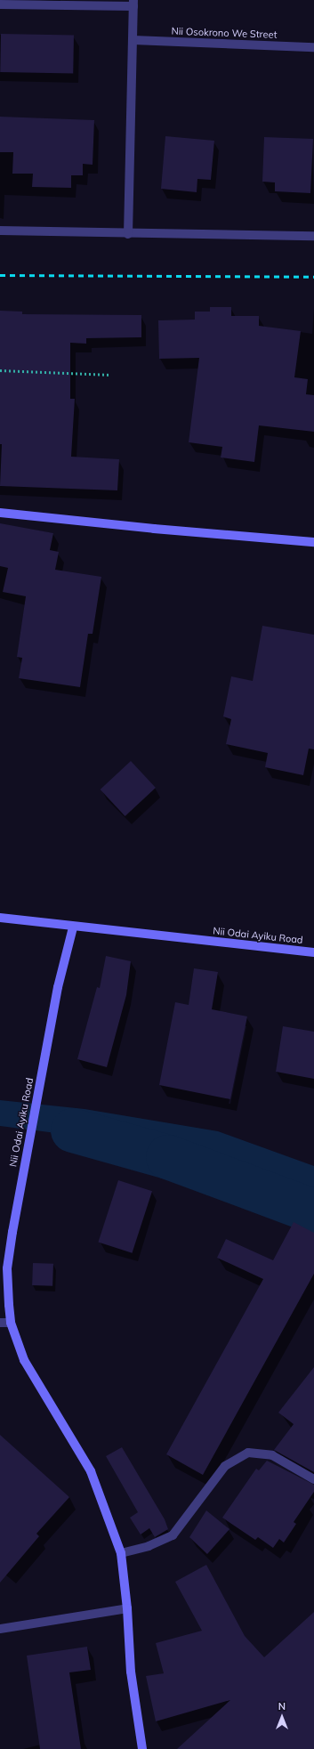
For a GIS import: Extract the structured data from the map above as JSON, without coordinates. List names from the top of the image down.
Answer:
{
  "streets": {
    "street": ["Nii Osokrono We Street", "Nii Odai Ayiku Road"]
  },
  "north": "top"
}
